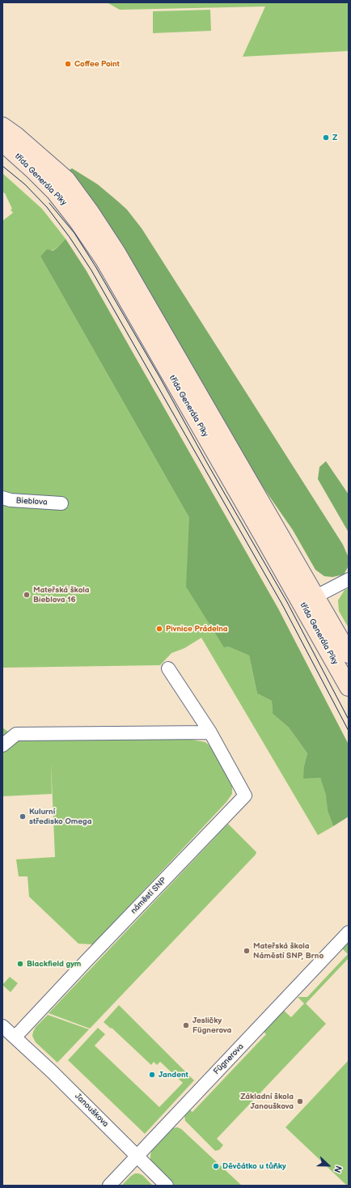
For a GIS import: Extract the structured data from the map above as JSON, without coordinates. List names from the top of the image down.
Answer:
{
  "streets": {
    "main road": ["třída Generála Píky"],
    "street": [
      "Bieblova",
      "náměstí SNP",
      "Fügnerova",
      "Janouškova"
    ]
  },
  "crossings": [
    ["náměstí SNP", "Janouškova"],
    ["Fügnerova", "Janouškova"]
  ],
  "places": [
    "Coffee Point",
    "Z",
    "Mateřská škola Bieblova 16",
    "Pivnice Prádelna",
    "Kulurní středisko Omega",
    "Mateřská škola Náměstí SNP, Brno",
    "Blackfield gym",
    "Jesličky Fügnerova",
    "Jandent",
    "Základní škola Janouškova",
    "Děvčátko u tůňky"
  ],
  "north": "right"
}
